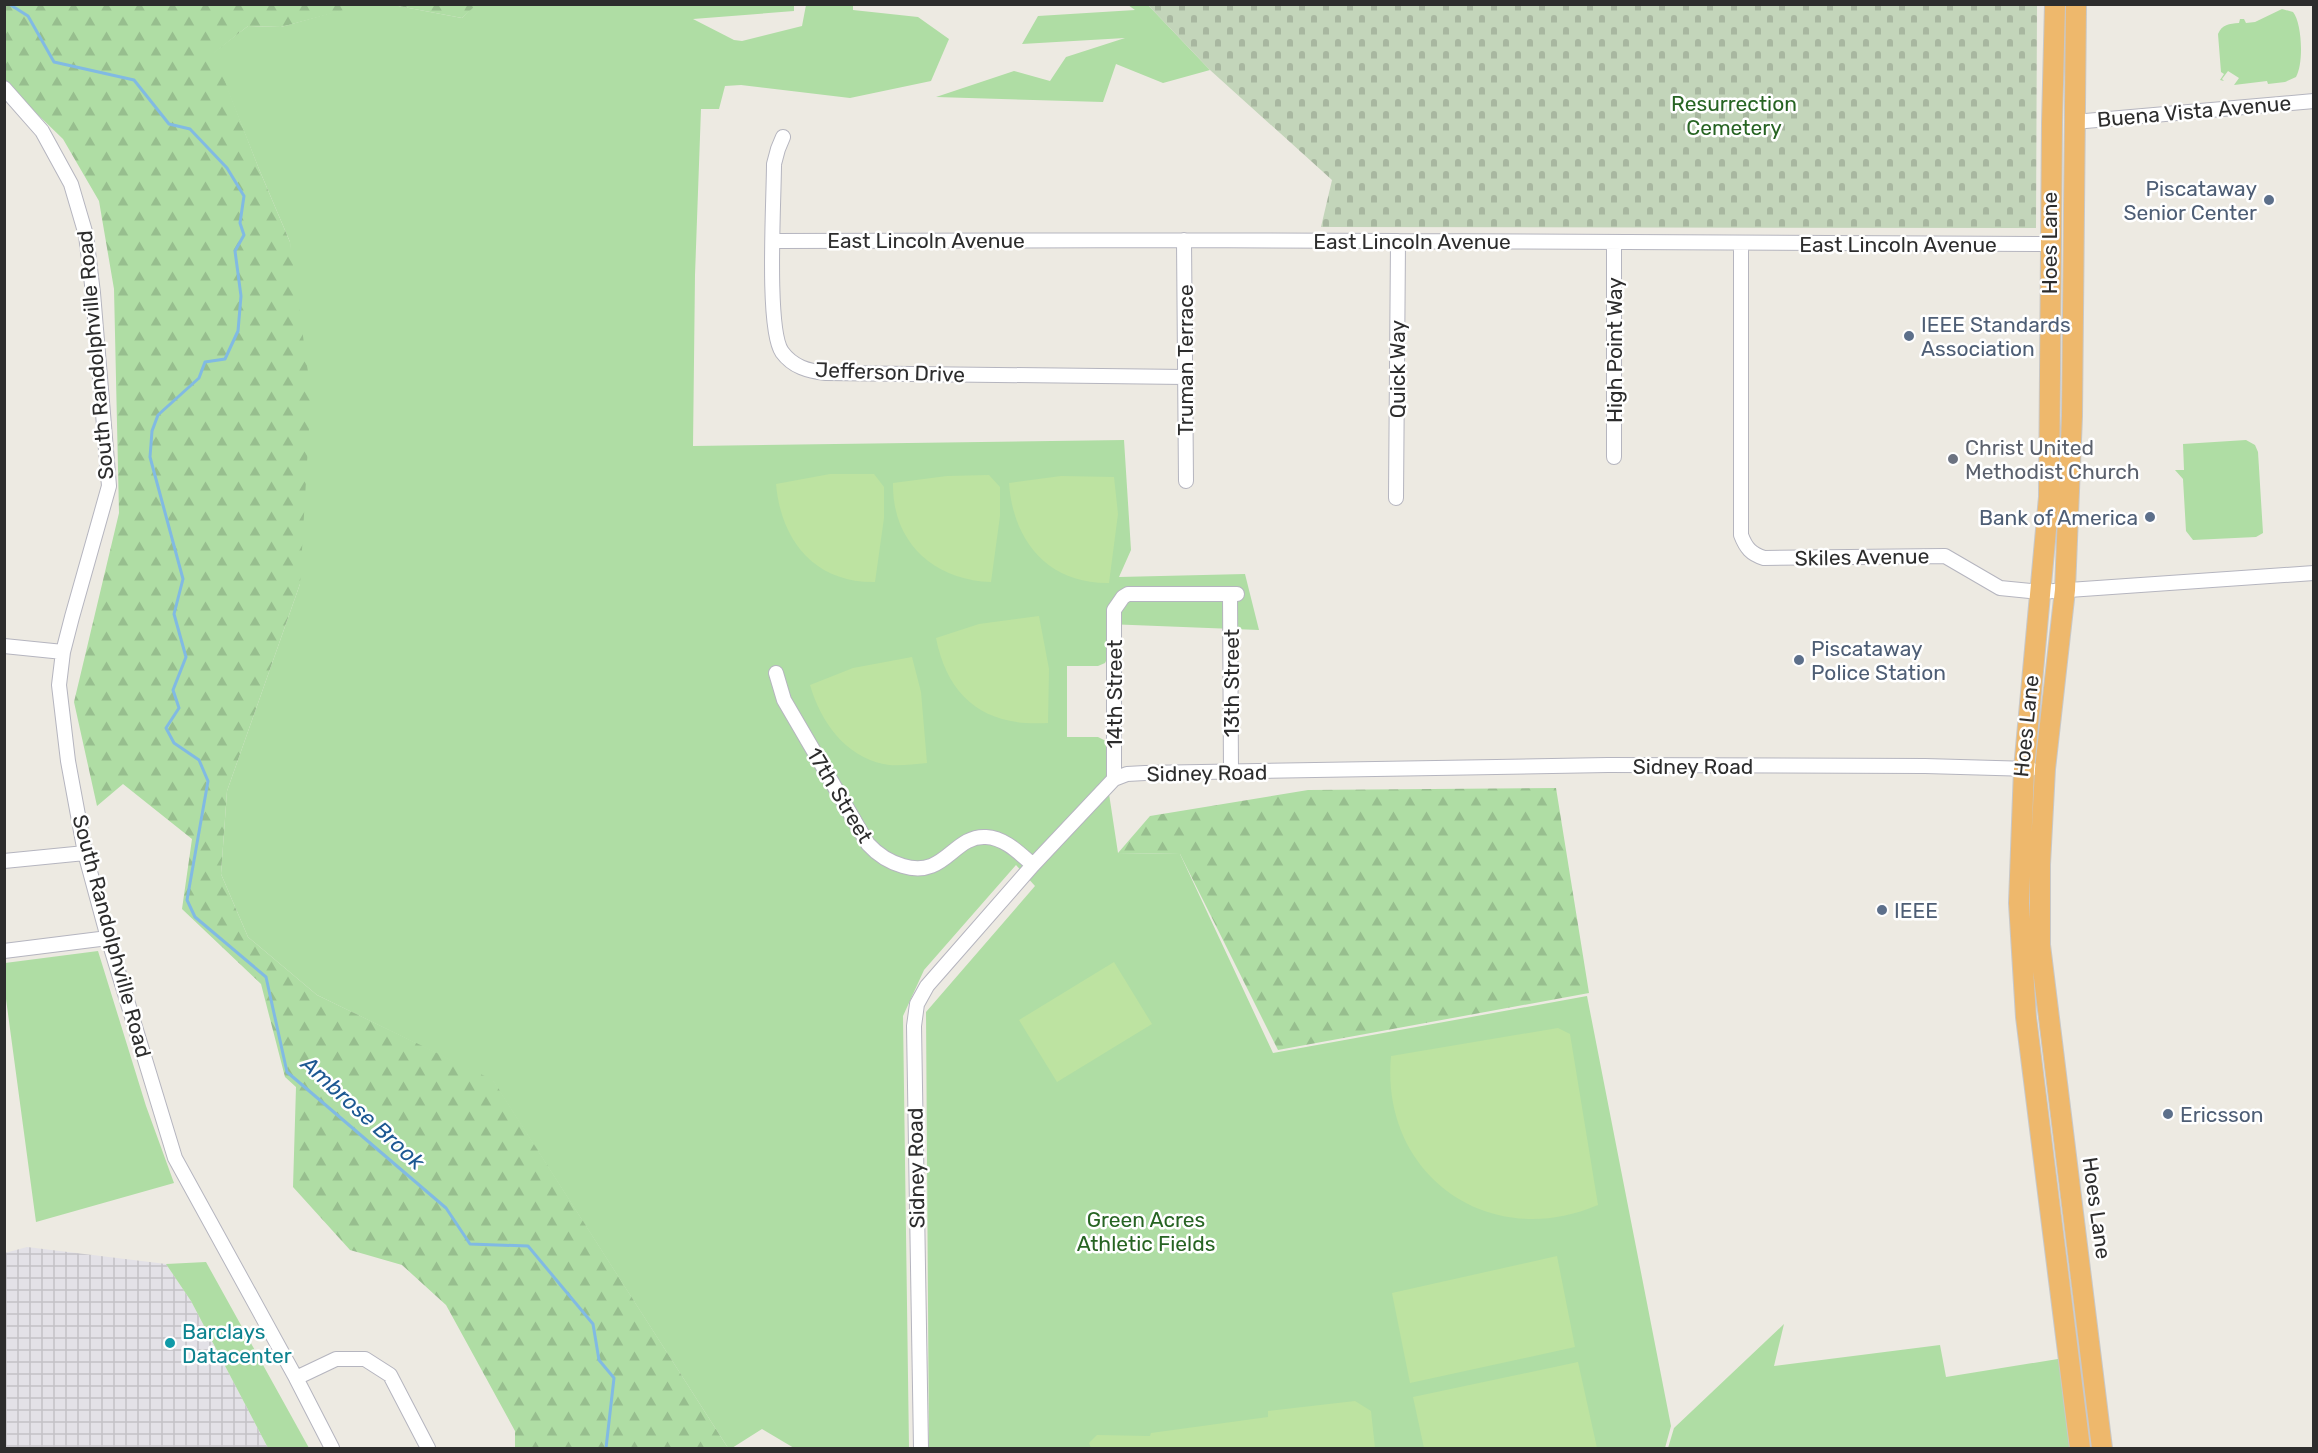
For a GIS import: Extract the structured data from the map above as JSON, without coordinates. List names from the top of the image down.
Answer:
{
  "streets": {
    "highway": ["Hoes Lane"],
    "street": [
      "Buena Vista Avenue",
      "East Lincoln Avenue",
      "High Point Way",
      "South Randolphville Road",
      "Truman Terrace",
      "Quick Way",
      "Jefferson Drive",
      "Skiles Avenue",
      "13th Street",
      "14th Street",
      "Sidney Road",
      "17th Street"
    ]
  },
  "crossings": [
    ["Buena Vista Avenue", "Hoes Lane"],
    ["East Lincoln Avenue", "Hoes Lane"],
    ["East Lincoln Avenue", "High Point Way"],
    ["East Lincoln Avenue", "Truman Terrace"],
    ["East Lincoln Avenue", "Quick Way"],
    ["East Lincoln Avenue", "Jefferson Drive"],
    ["East Lincoln Avenue", "Skiles Avenue"],
    ["Hoes Lane", "Skiles Avenue"],
    ["Hoes Lane", "Sidney Road"],
    ["Truman Terrace", "Jefferson Drive"],
    ["13th Street", "14th Street"],
    ["13th Street", "Sidney Road"],
    ["14th Street", "Sidney Road"],
    ["Sidney Road", "17th Street"]
  ],
  "water": ["Ambrose Brook"],
  "parks": ["Resurrection Cemetery", "Green Acres Athletic Fields"],
  "places": [
    "Piscataway Senior Center",
    "IEEE Standards Association",
    "Christ United Methodist Church",
    "Bank of America",
    "Piscataway Police Station",
    "IEEE",
    "Ericsson",
    "Barclays Datacenter"
  ]
}
